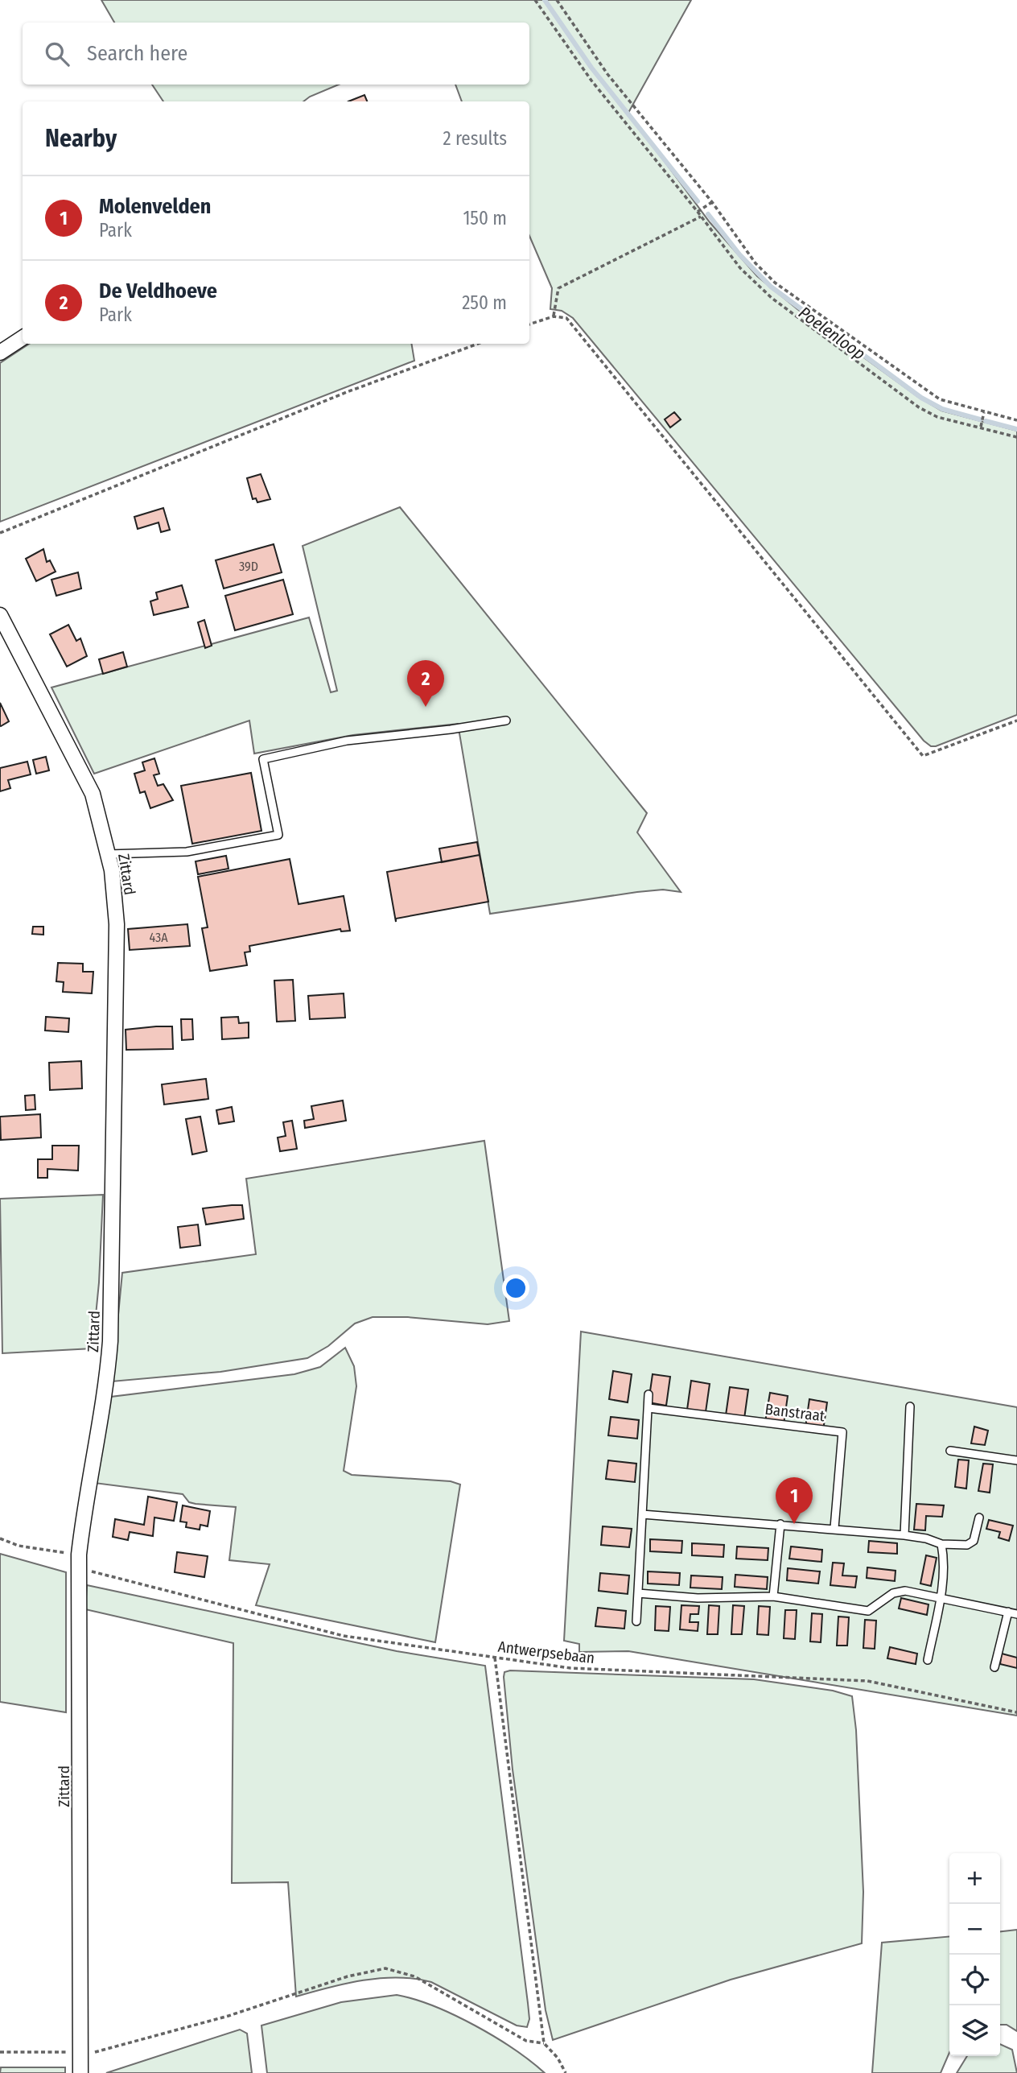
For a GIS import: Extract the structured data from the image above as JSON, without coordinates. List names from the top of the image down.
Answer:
{
  "streets": {
    "street": ["Zittard"],
    "lane": ["Banstraat"],
    "path": ["Antwerpsebaan"]
  },
  "crossings": [
    ["Zittard", "Antwerpsebaan"]
  ],
  "water": ["Poelenloop"],
  "house_numbers": ["39D", "43A"],
  "page": {
    "search": "Search here",
    "heading": ["Nearby", "2 results"],
    "list": [
      {
        "mark": "1",
        "name": "Molenvelden",
        "note": "Park",
        "value": "150 m"
      },
      {
        "mark": "2",
        "name": "De Veldhoeve",
        "note": "Park",
        "value": "250 m"
      }
    ],
    "pins": ["2", "1"],
    "map_buttons": ["+", "−"]
  }
}
